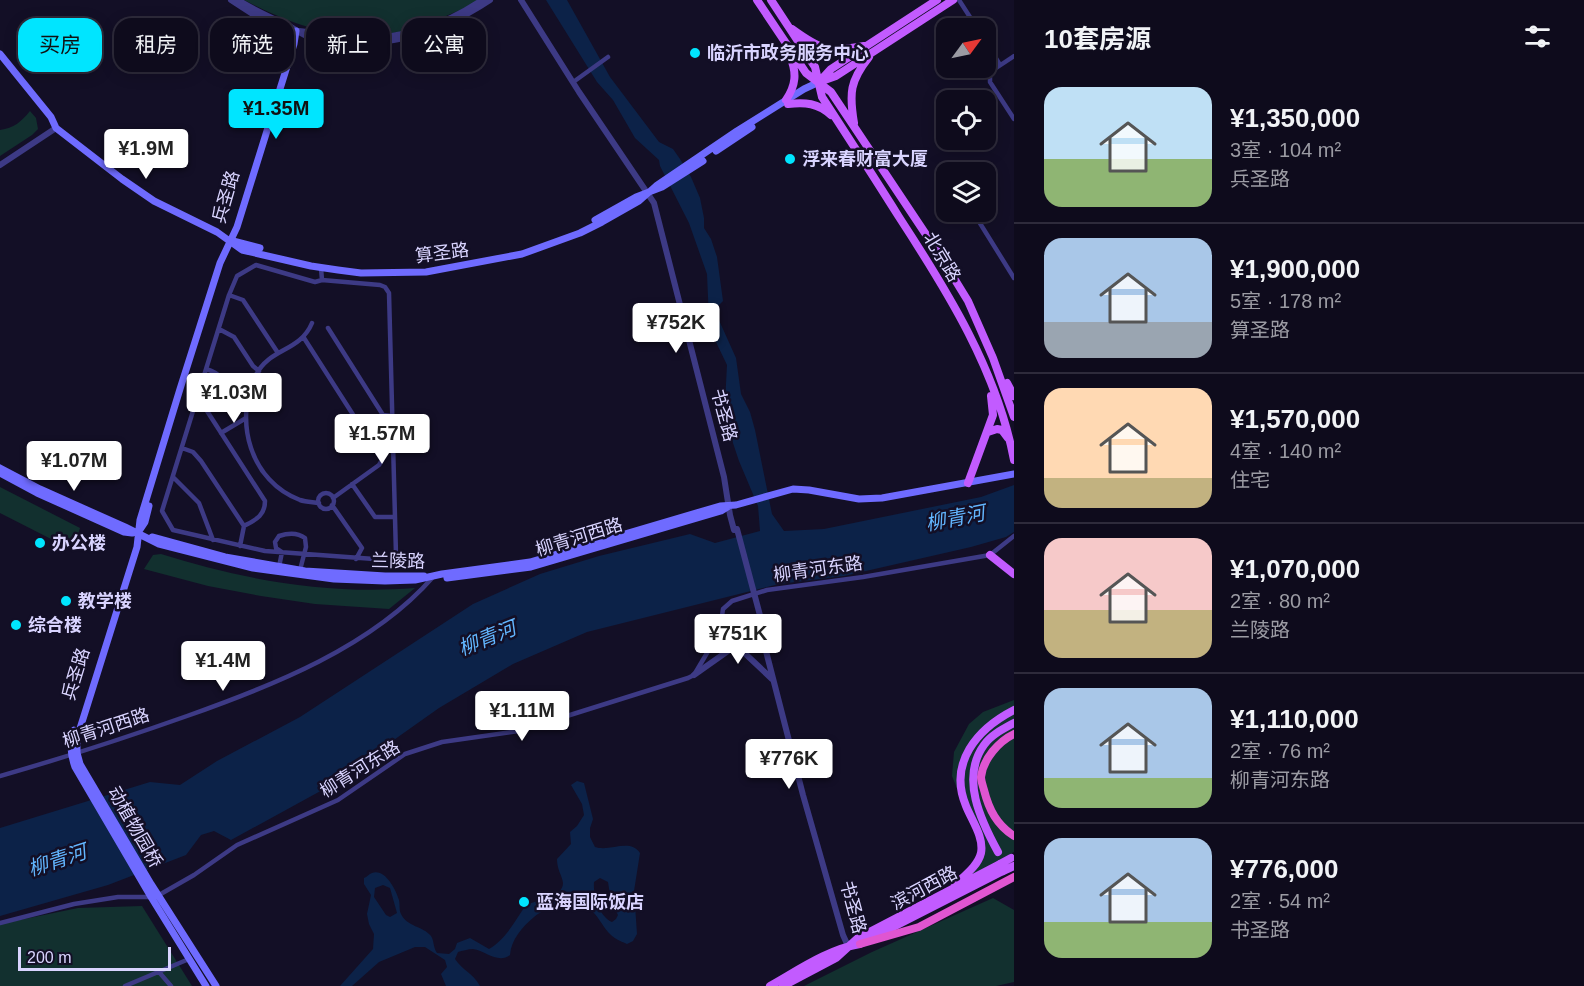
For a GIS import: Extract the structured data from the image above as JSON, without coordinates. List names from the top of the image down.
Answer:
{
  "streets": {
    "main road": [
      "兵圣路",
      "算圣路",
      "北京路",
      "柳青河西路",
      "兰陵路",
      "动植物园桥",
      "滨河西路"
    ],
    "street": ["书圣路", "柳青河东路"]
  },
  "crossings": [
    ["兵圣路", "算圣路"],
    ["兵圣路", "柳青河西路"],
    ["兵圣路", "兰陵路"],
    ["兵圣路", "动植物园桥"],
    ["算圣路", "北京路"],
    ["算圣路", "书圣路"],
    ["书圣路", "柳青河西路"],
    ["书圣路", "滨河西路"],
    ["柳青河西路", "兰陵路"],
    ["柳青河西路", "动植物园桥"]
  ],
  "water": ["柳青河"],
  "places": [
    "临沂市政务服务中心",
    "浮来春财富大厦",
    "办公楼",
    "教学楼",
    "综合楼",
    "蓝海国际饭店"
  ],
  "scale_bar": "200 m",
  "north": "top right",
  "page": {
    "heading": "10套房源",
    "chip": [
      "买房",
      "租房",
      "筛选",
      "新上",
      "公寓"
    ],
    "list": [
      {
        "name": "¥1,350,000",
        "note": "3室 · 104 m² · 兵圣路"
      },
      {
        "name": "¥1,900,000",
        "note": "5室 · 178 m² · 算圣路"
      },
      {
        "name": "¥1,570,000",
        "note": "4室 · 140 m² · 住宅"
      },
      {
        "name": "¥1,070,000",
        "note": "2室 · 80 m² · 兰陵路"
      },
      {
        "name": "¥1,110,000",
        "note": "2室 · 76 m² · 柳青河东路"
      },
      {
        "name": "¥776,000",
        "note": "2室 · 54 m² · 书圣路"
      }
    ],
    "price": [
      "¥1.35M",
      "¥1.9M",
      "¥752K",
      "¥1.03M",
      "¥1.57M",
      "¥1.07M",
      "¥751K",
      "¥1.4M",
      "¥1.11M",
      "¥776K"
    ],
    "scale": "200 m"
  }
}
